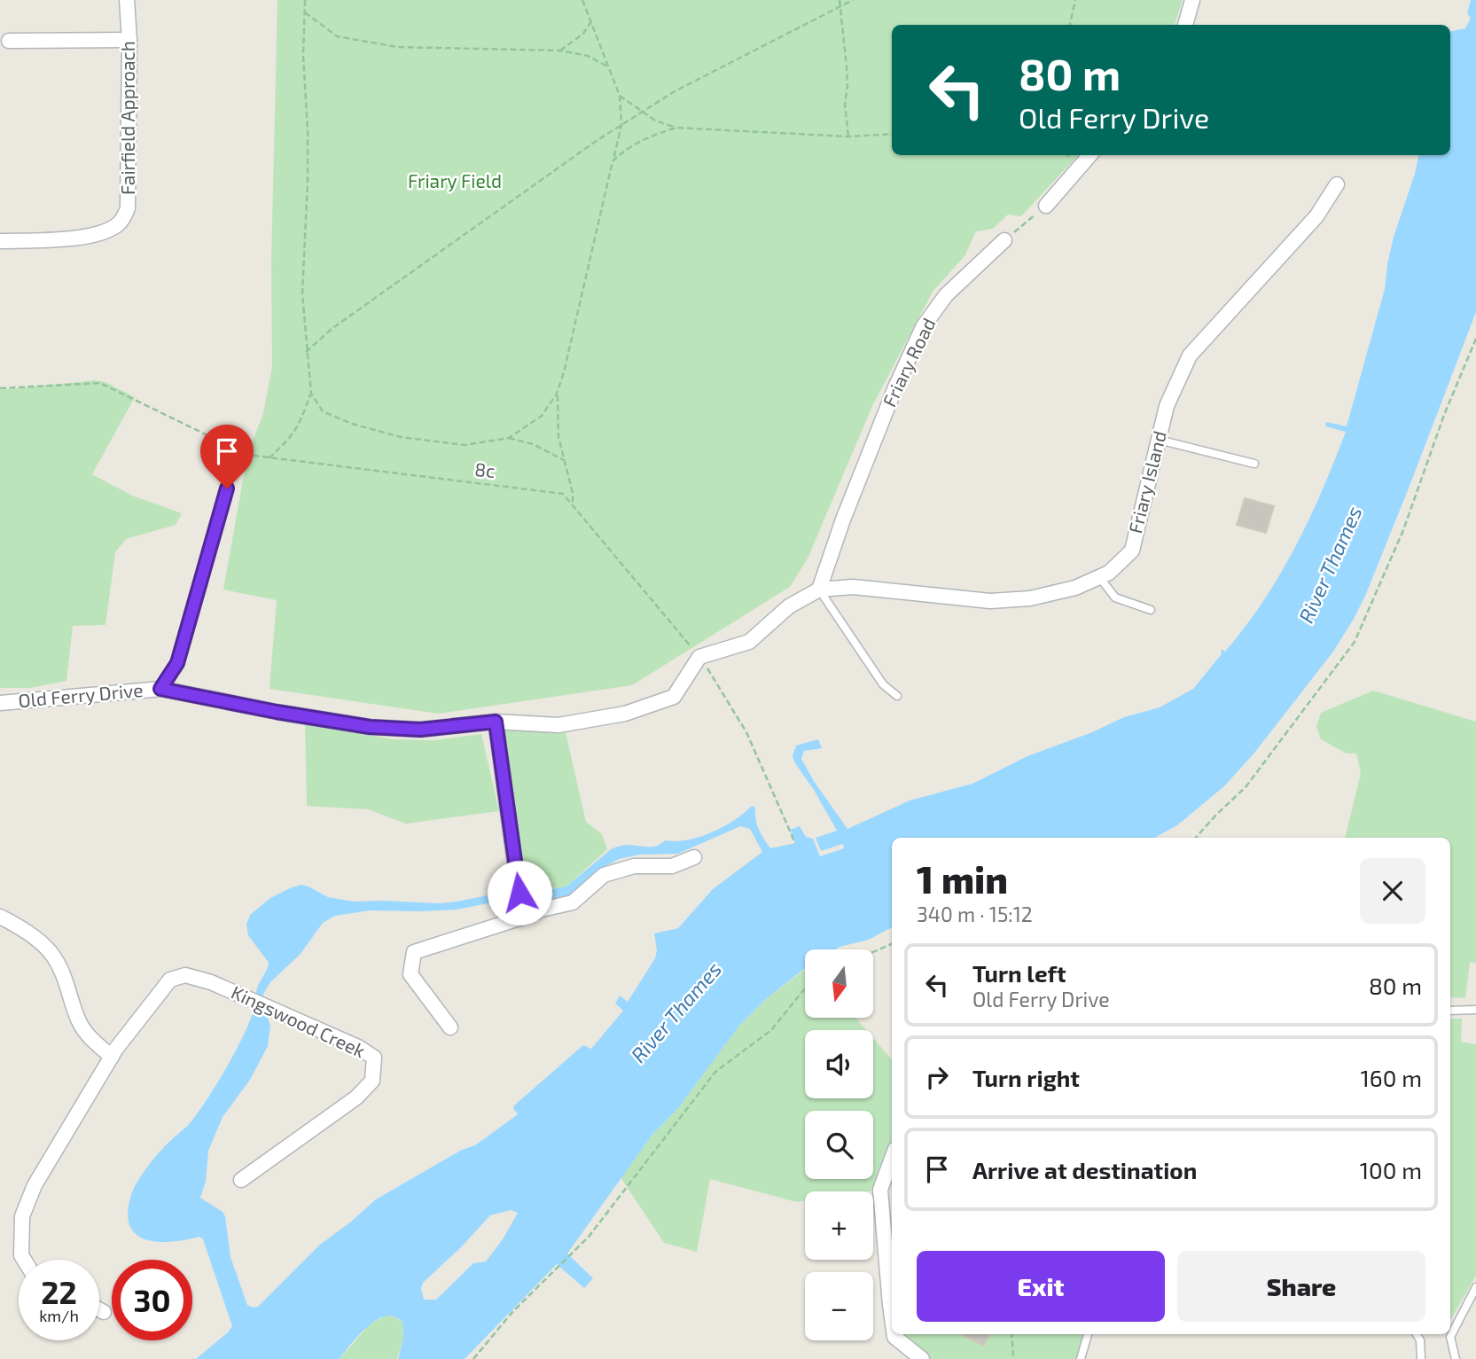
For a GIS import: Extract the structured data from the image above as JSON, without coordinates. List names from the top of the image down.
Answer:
{
  "streets": {
    "street": [
      "Fairfield Approach",
      "Friary Road",
      "Friary Island",
      "Old Ferry Drive",
      "Kingswood Creek"
    ],
    "path": ["8c"]
  },
  "crossings": [
    ["Friary Road", "Friary Island"],
    ["8c", "Old Ferry Drive"]
  ],
  "water": ["River Thames"],
  "parks": ["Friary Field"],
  "north": "bottom",
  "page": {
    "turn": ["80 m", "Old Ferry Drive"],
    "heading": ["1 min", "340 m · 15:12"],
    "list": [
      {
        "name": "Turn left",
        "note": "Old Ferry Drive",
        "value": "80 m"
      },
      {
        "name": "Turn right",
        "value": "160 m"
      },
      {
        "name": "Arrive at destination",
        "value": "100 m"
      }
    ],
    "map_buttons": ["+", "−"],
    "buttons": ["Exit", "Share"],
    "speed": "22 km/h",
    "limit": "30"
  }
}
